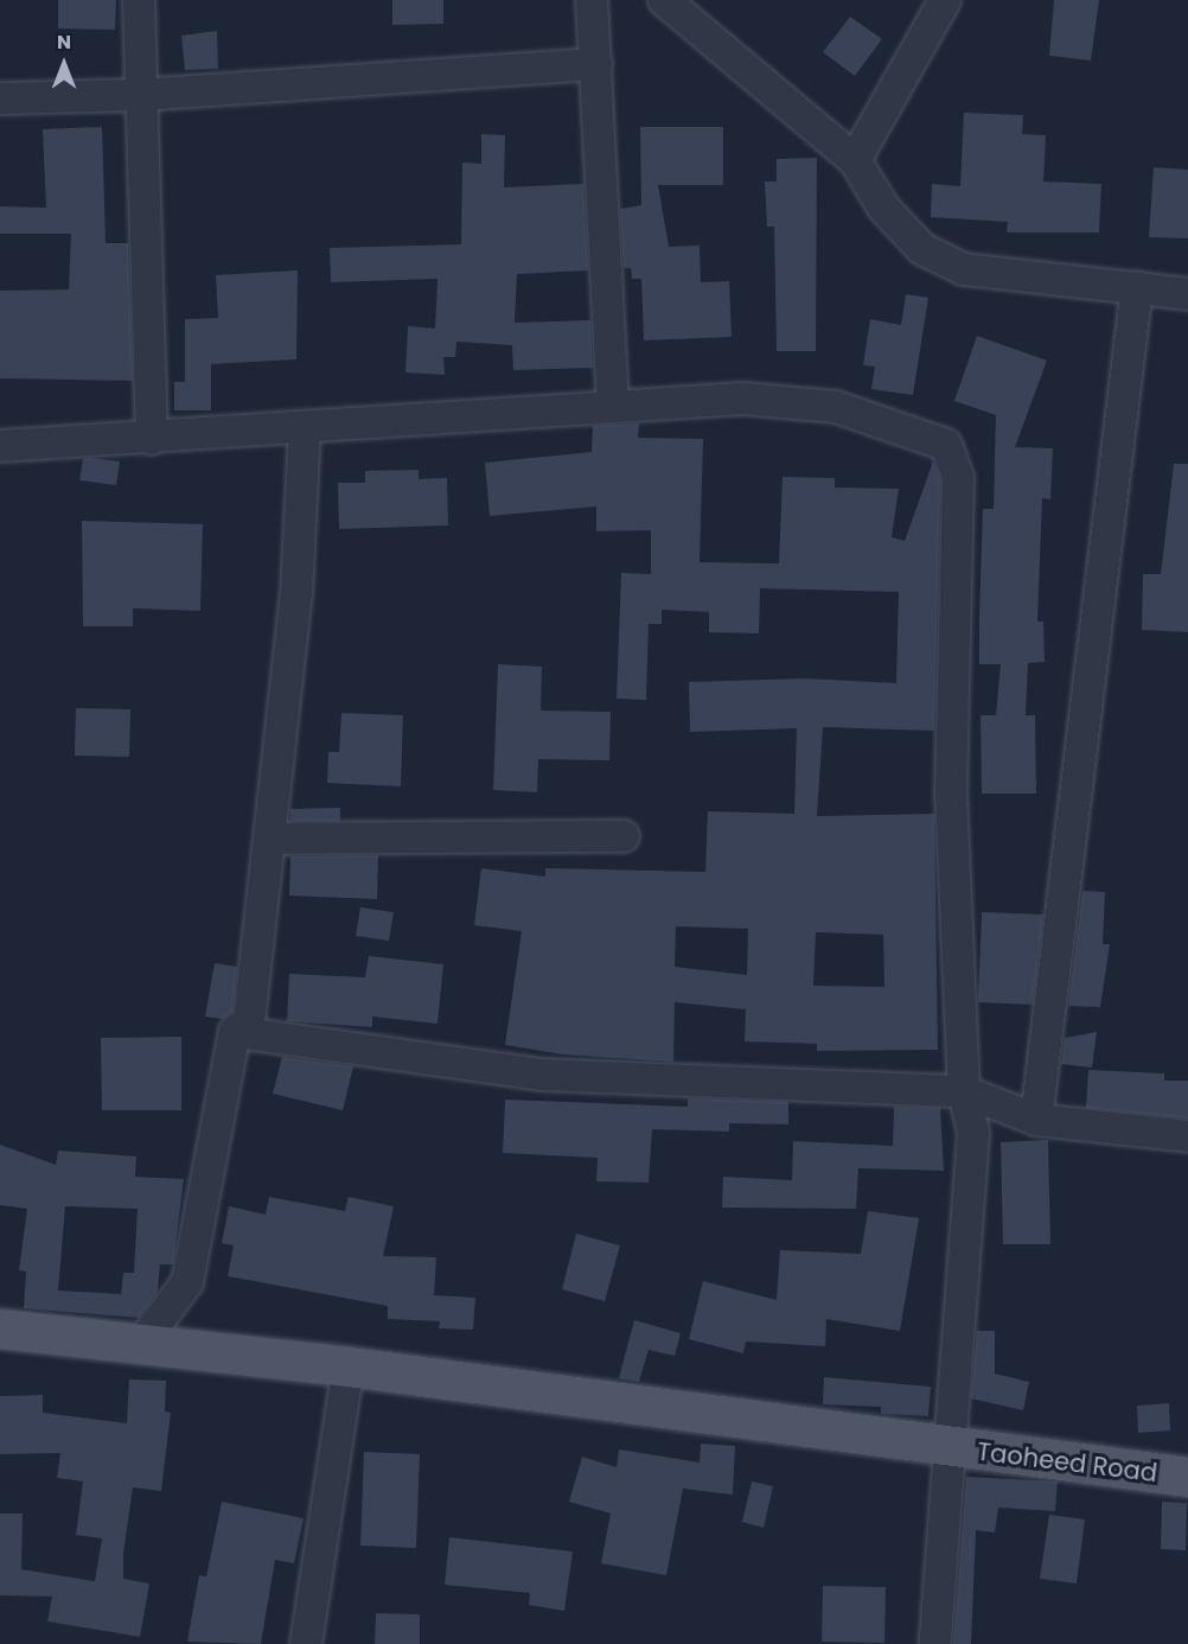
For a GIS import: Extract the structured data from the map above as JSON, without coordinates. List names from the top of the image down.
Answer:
{
  "streets": {
    "main road": ["Taoheed Road"]
  },
  "north": "top"
}
